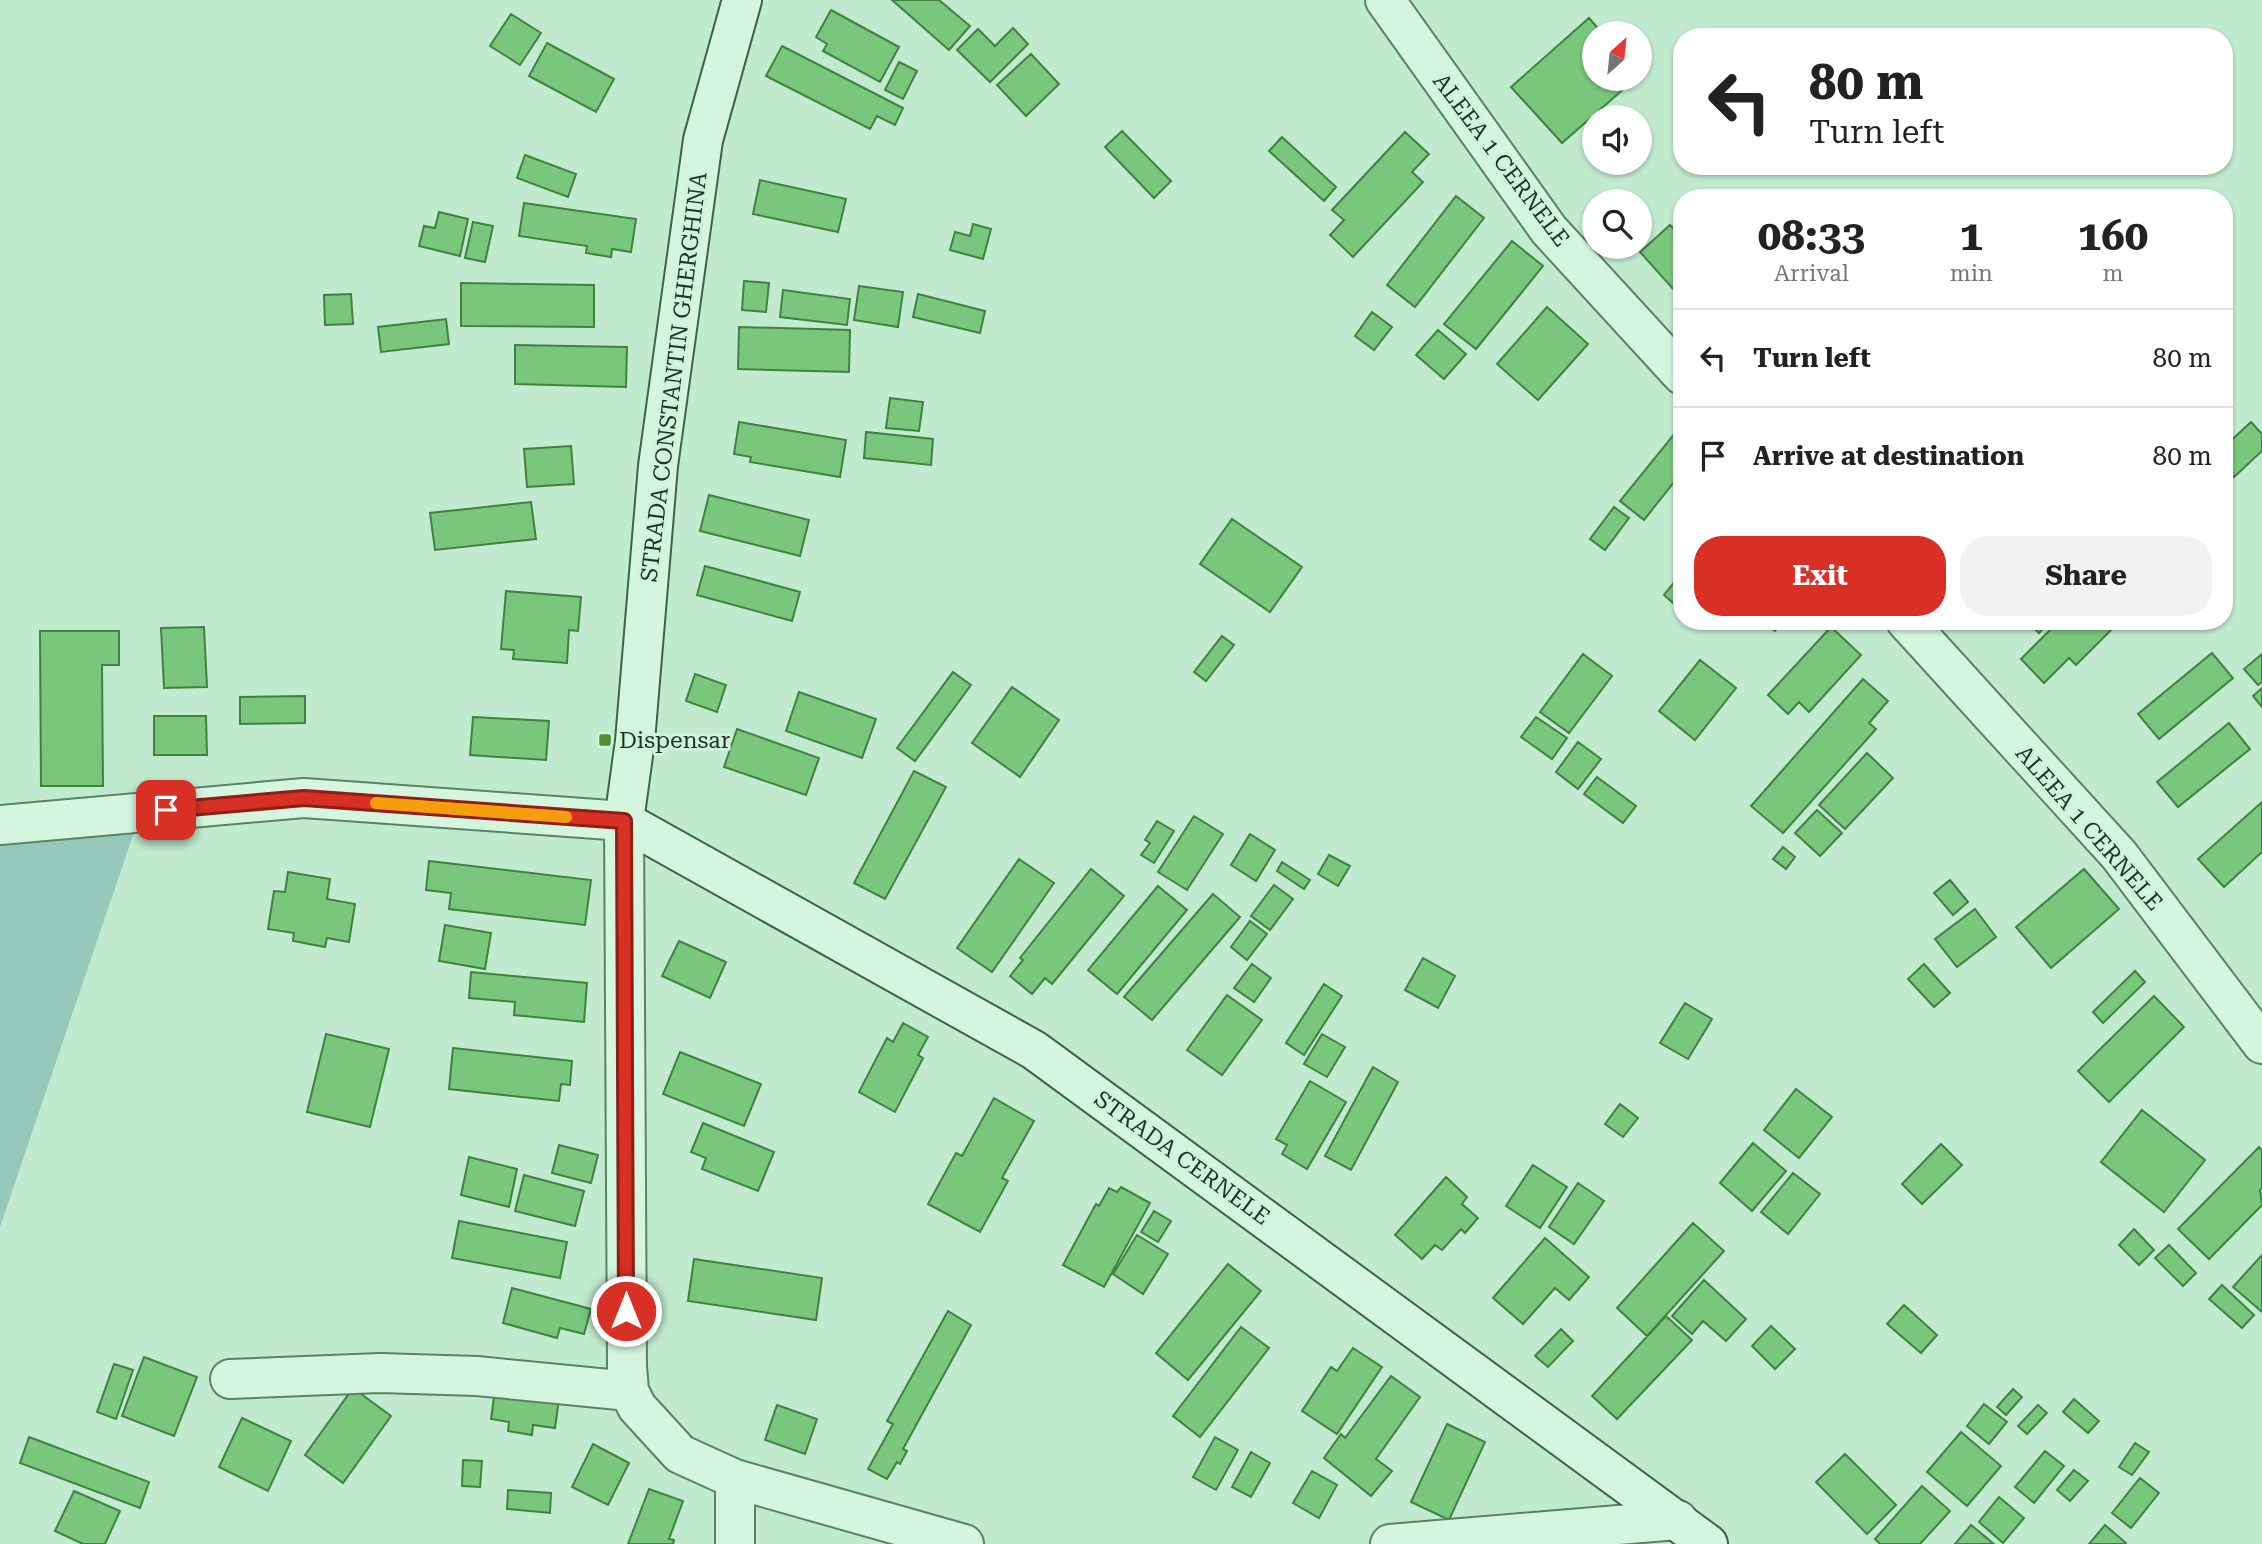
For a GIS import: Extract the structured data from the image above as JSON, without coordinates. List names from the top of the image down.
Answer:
{
  "streets": {
    "street": ["ALEEA 1 CERNELE", "STRADA CONSTANTIN GHERGHINA", "STRADA CERNELE"]
  },
  "crossings": [
    ["STRADA CONSTANTIN GHERGHINA", "STRADA CERNELE"]
  ],
  "places": {
    "transit": ["Dispensar"]
  },
  "north": "top right",
  "page": {
    "turn": ["80 m", "Turn left"],
    "eta": [
      "08:33",
      "Arrival",
      "1",
      "min",
      "160",
      "m"
    ],
    "list": [
      {
        "name": "Turn left",
        "value": "80 m"
      },
      {
        "name": "Arrive at destination",
        "value": "80 m"
      }
    ],
    "buttons": ["Exit", "Share"]
  }
}
